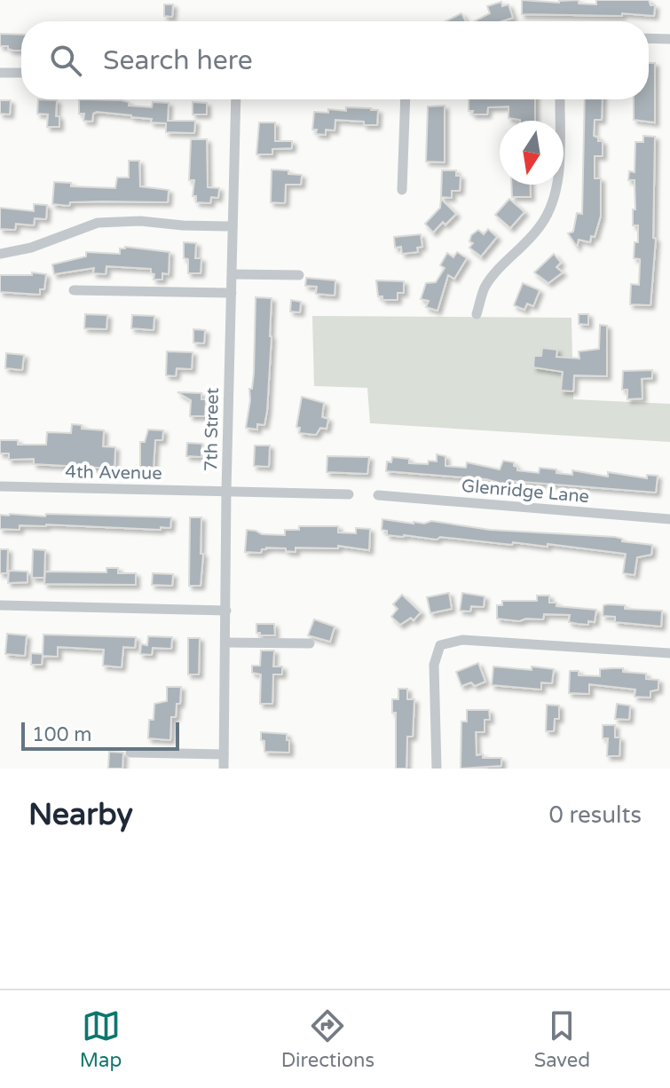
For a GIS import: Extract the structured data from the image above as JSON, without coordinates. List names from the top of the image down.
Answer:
{
  "streets": {
    "street": ["7th Street", "4th Avenue", "Glenridge Lane"]
  },
  "crossings": [
    ["7th Street", "4th Avenue"]
  ],
  "scale_bar": "100 m",
  "north": "bottom",
  "page": {
    "search": "Search here",
    "scale": "100 m",
    "heading": ["Nearby", "0 results"],
    "nav": ["Map", "Directions", "Saved"]
  }
}
